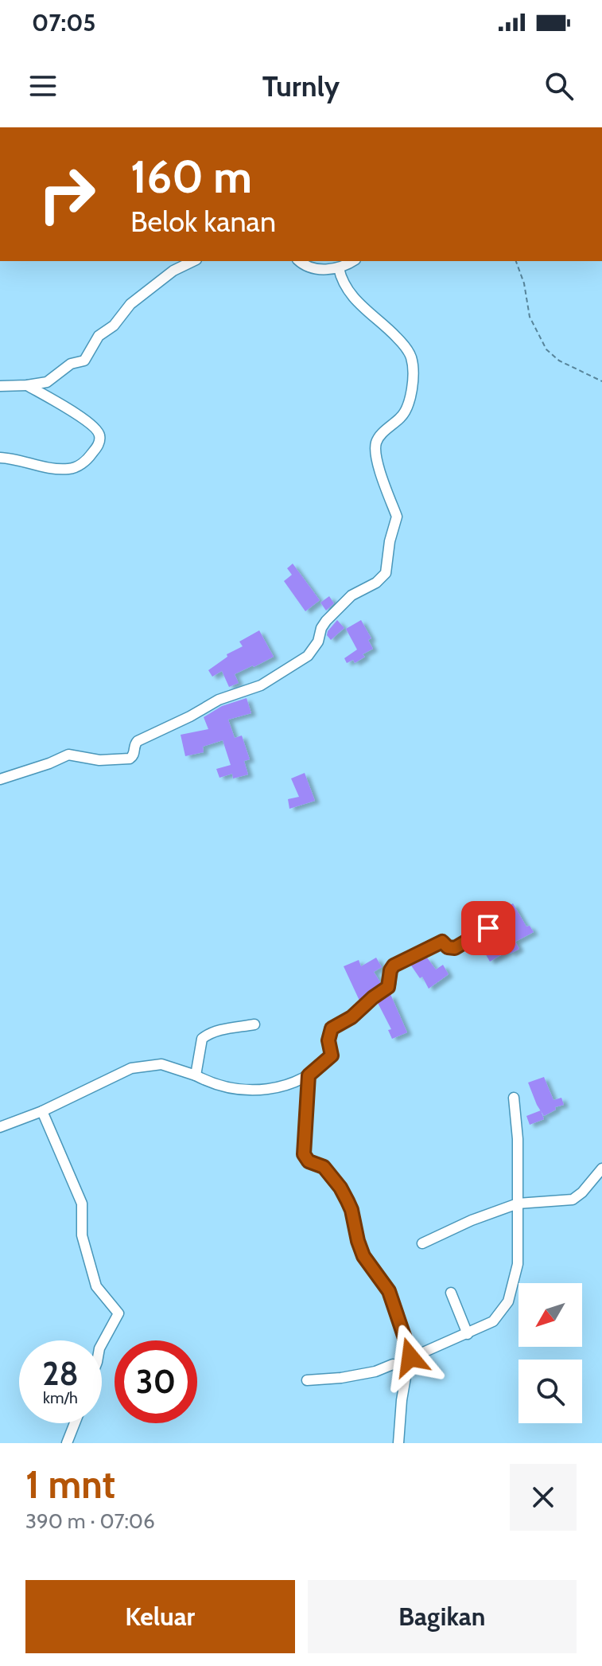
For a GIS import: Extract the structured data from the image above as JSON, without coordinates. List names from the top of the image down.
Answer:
{
  "north": "bottom left",
  "page": {
    "status": "07:05",
    "header": "Turnly",
    "turn": ["160 m", "Belok kanan"],
    "speed": "28 km/h",
    "limit": "30",
    "heading": ["1 mnt", "390 m · 07:06"],
    "buttons": ["Keluar", "Bagikan"]
  }
}
